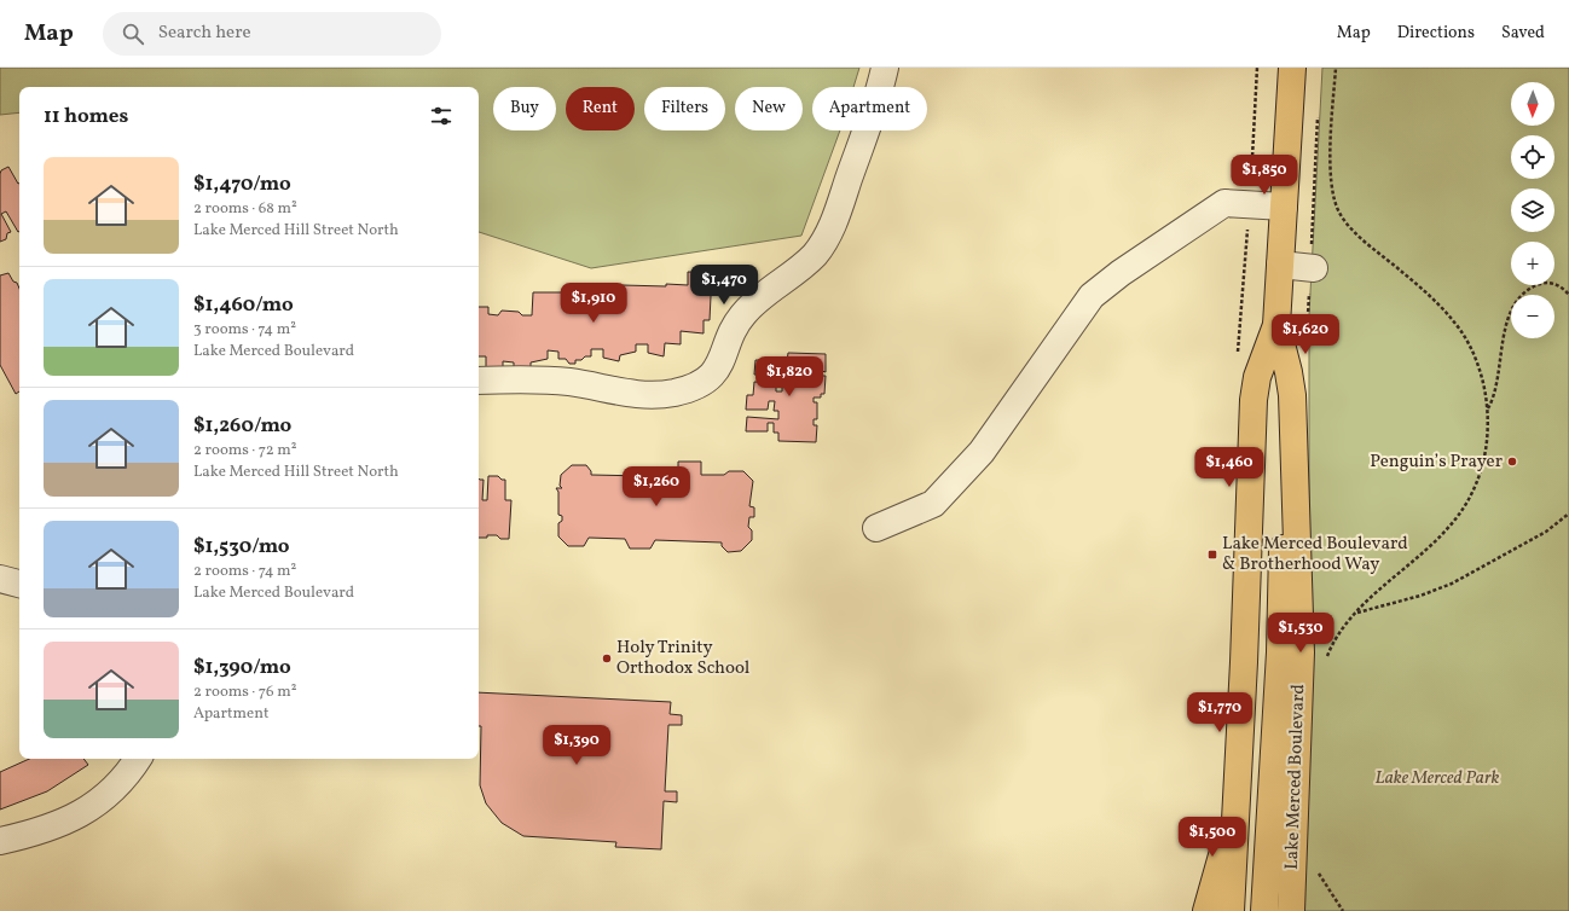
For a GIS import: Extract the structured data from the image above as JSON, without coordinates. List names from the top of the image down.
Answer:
{
  "streets": {
    "main road": ["Lake Merced Boulevard"]
  },
  "parks": ["Lake Merced Park"],
  "places": {
    "other": ["Penguin’s Prayer", "Holy Trinity Orthodox School"],
    "transit": ["Lake Merced Boulevard & Brotherhood Way"]
  },
  "north": "bottom",
  "page": {
    "header": "Map",
    "search": "Search here",
    "nav": ["Map", "Directions", "Saved"],
    "map_buttons": ["+", "−"],
    "chip": [
      "Buy",
      "Rent",
      "Filters",
      "New",
      "Apartment"
    ],
    "heading": "11 homes",
    "list": [
      {
        "name": "$1,470/mo",
        "note": "2 rooms · 68 m² · Lake Merced Hill Street North"
      },
      {
        "name": "$1,460/mo",
        "note": "3 rooms · 74 m² · Lake Merced Boulevard"
      },
      {
        "name": "$1,260/mo",
        "note": "2 rooms · 72 m² · Lake Merced Hill Street North"
      },
      {
        "name": "$1,530/mo",
        "note": "2 rooms · 74 m² · Lake Merced Boulevard"
      },
      {
        "name": "$1,390/mo",
        "note": "2 rooms · 76 m² · Apartment"
      }
    ],
    "price": [
      "$1,850",
      "$1,470",
      "$1,910",
      "$1,620",
      "$1,820",
      "$1,460",
      "$1,260",
      "$1,530",
      "$1,770",
      "$1,390",
      "$1,500"
    ]
  }
}
